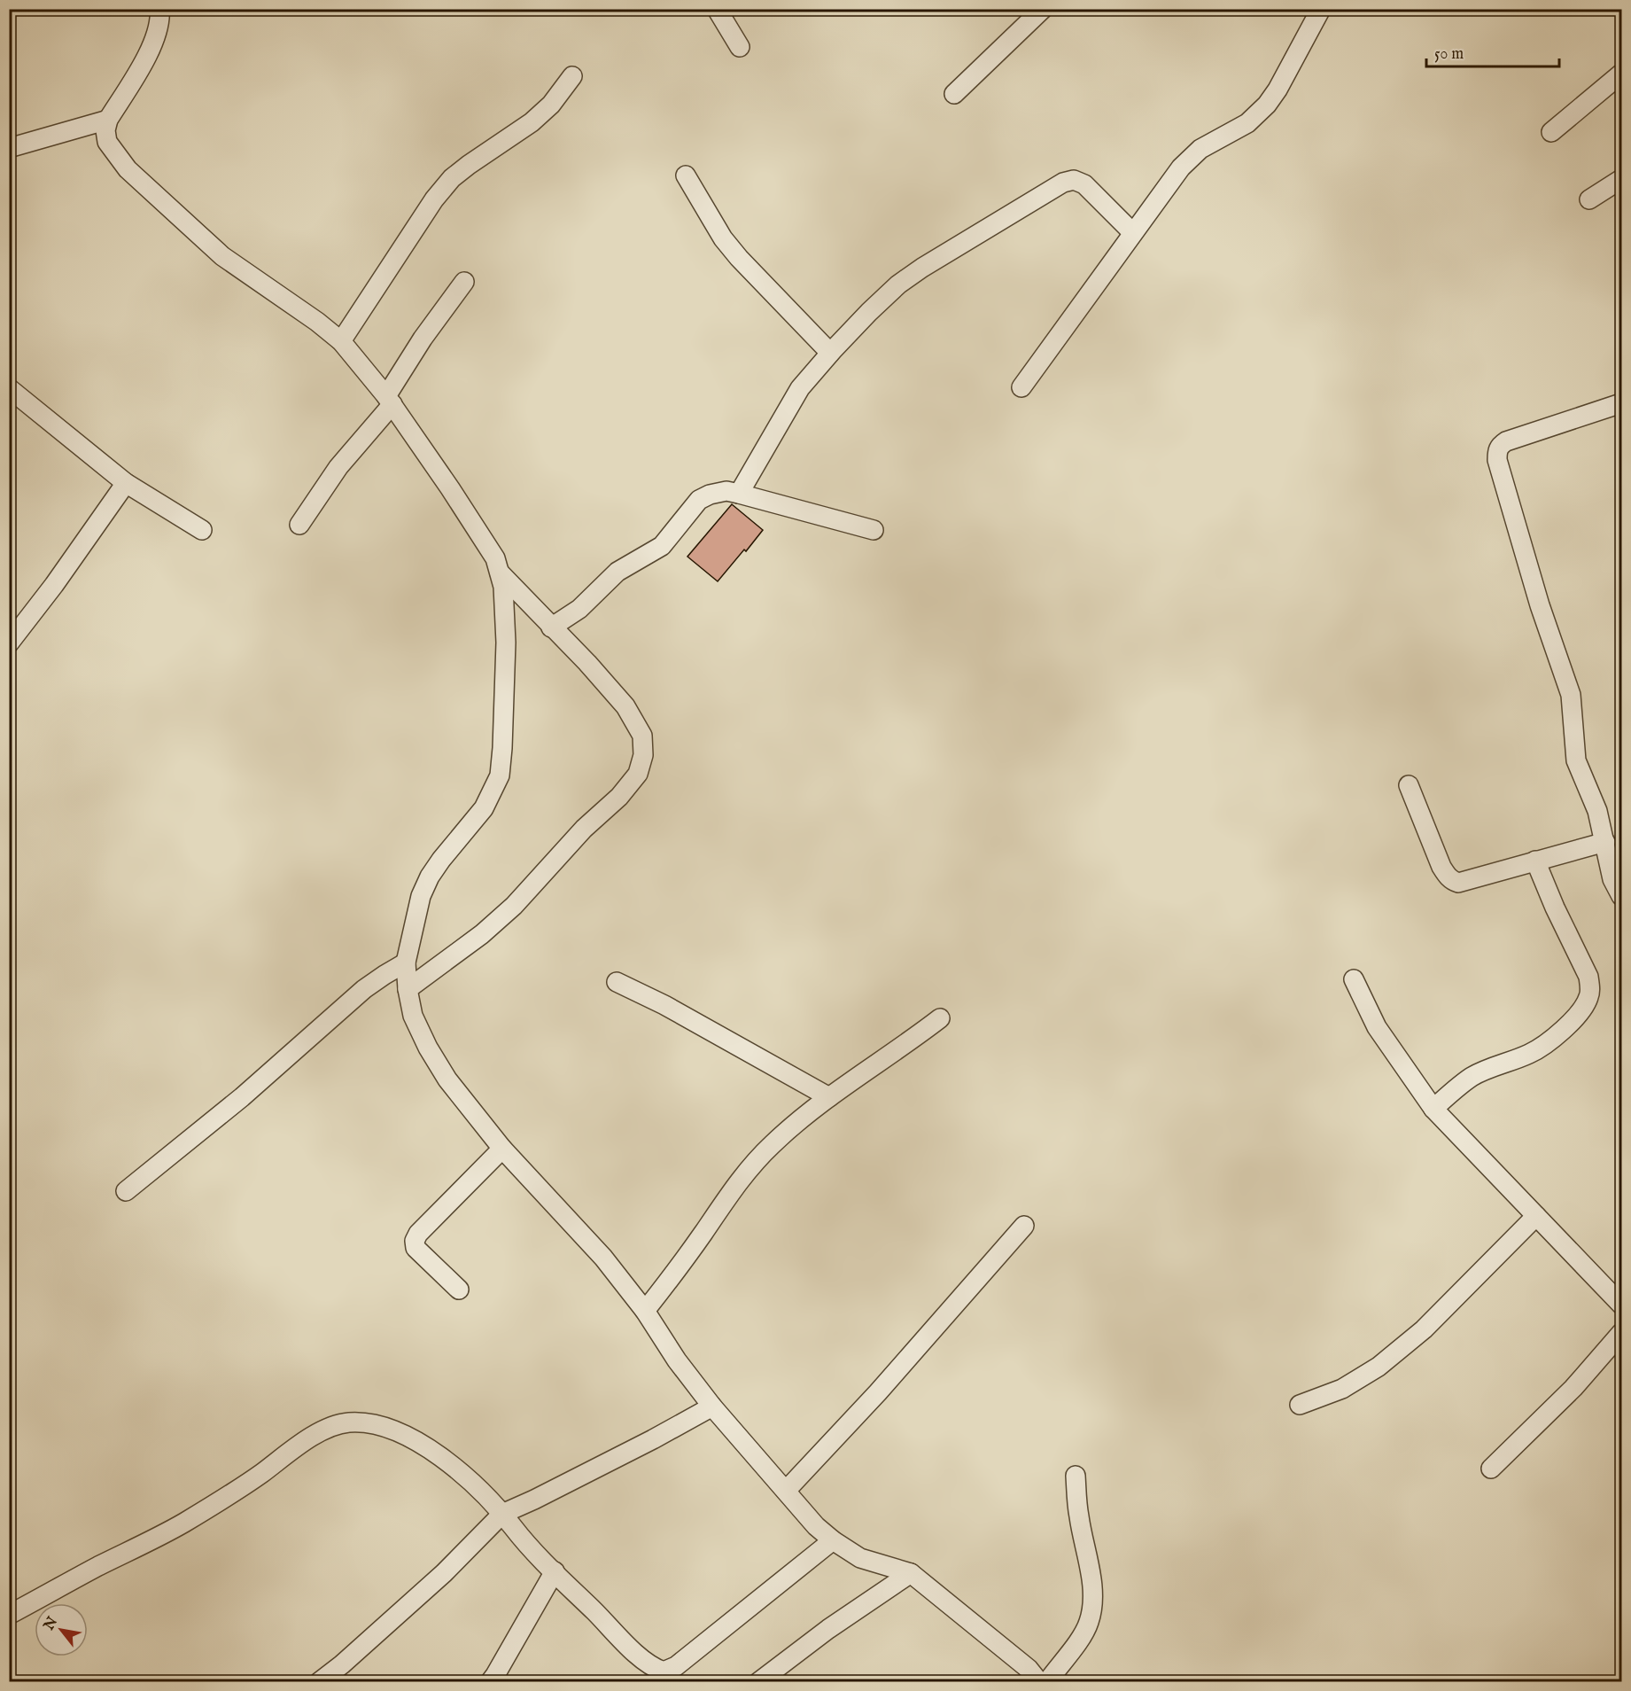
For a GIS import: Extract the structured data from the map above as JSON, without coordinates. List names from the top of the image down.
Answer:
{
  "scale_bar": "50 m",
  "north": "top left"
}
